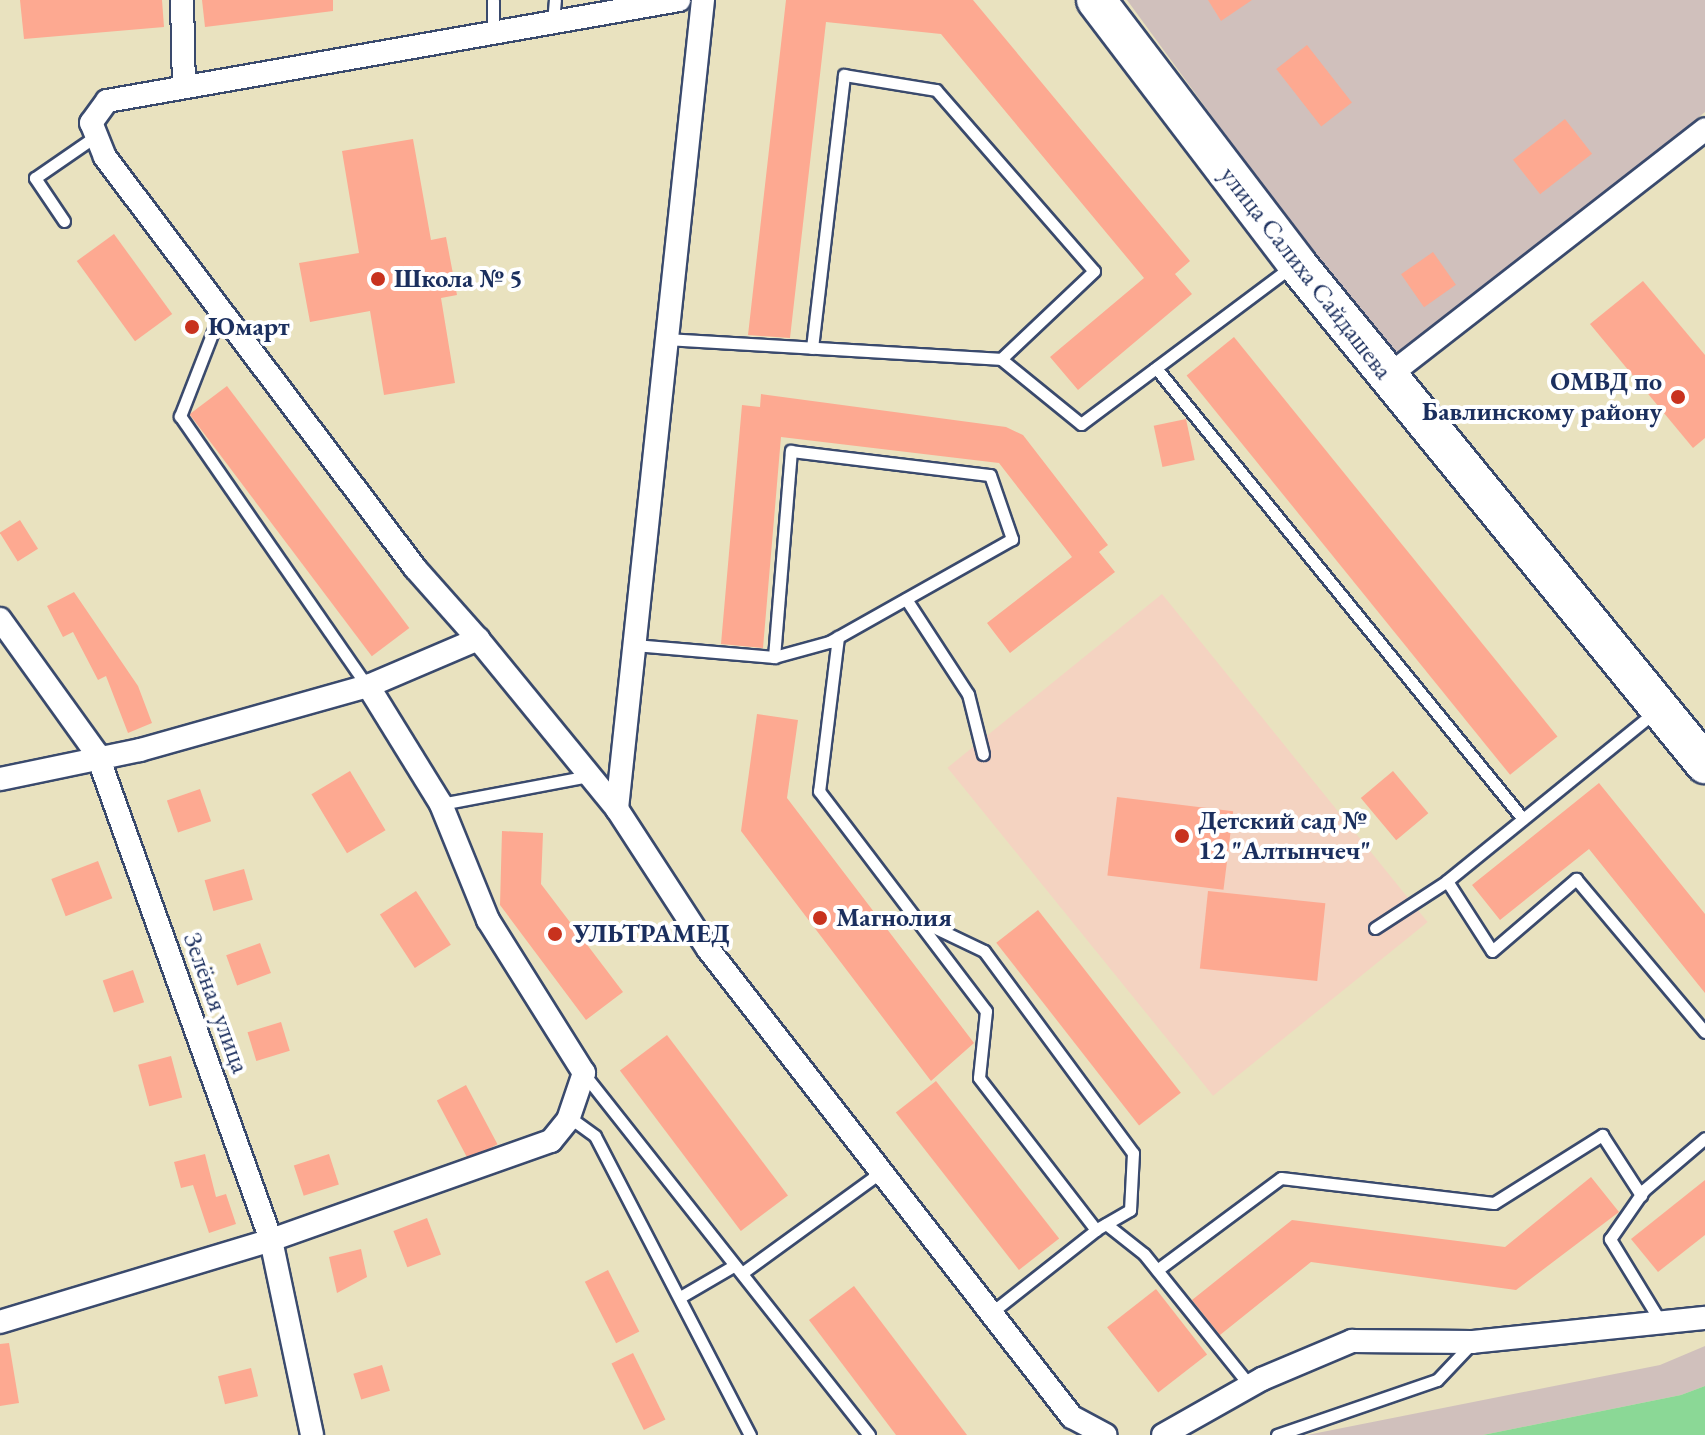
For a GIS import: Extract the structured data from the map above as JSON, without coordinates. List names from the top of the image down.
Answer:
{
  "streets": {
    "highway": ["улица Салиха Сайдашева"],
    "street": ["Зелёная улица"]
  },
  "places": [
    "Школа № 5",
    "Юмарт",
    "ОМВД по Бавлинскому району",
    "Детский сад № 12 \"Алтынчеч\"",
    "Магнолия",
    "УЛЬТРАМЕД"
  ]
}
